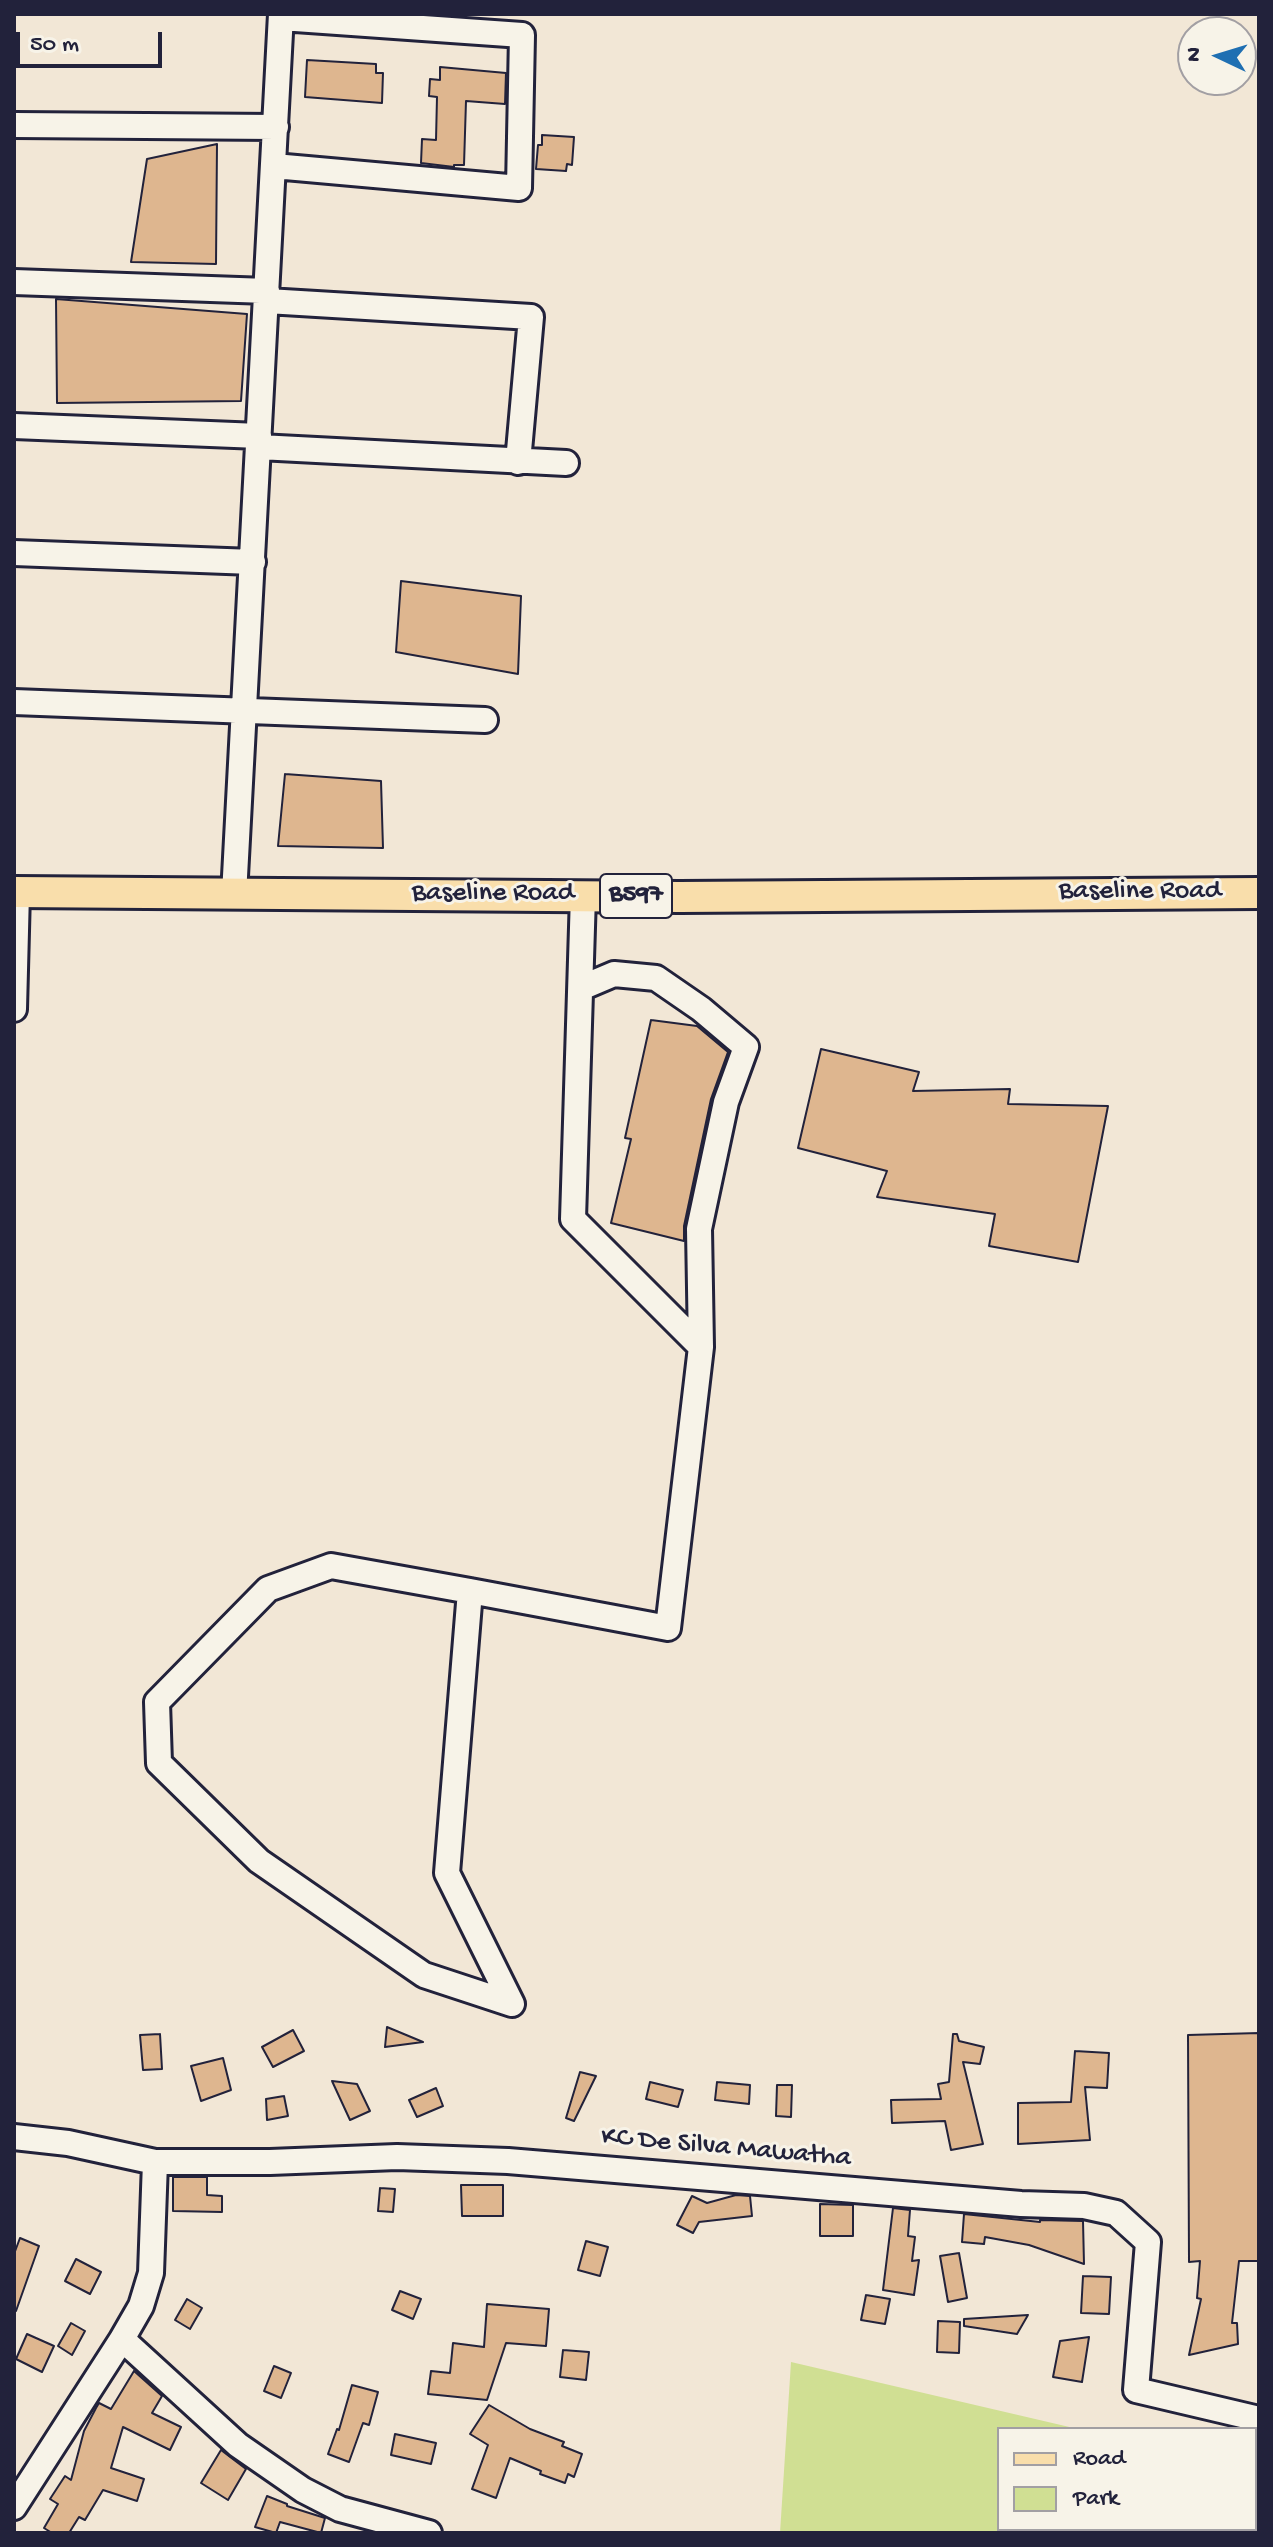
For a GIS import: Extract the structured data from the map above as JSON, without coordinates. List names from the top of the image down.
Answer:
{
  "streets": {
    "main road": ["Baseline Road", "B597"],
    "street": ["KC De Silva Mawatha"]
  },
  "legend": ["Road", "Park"],
  "scale_bar": "50 m",
  "north": "left"
}
